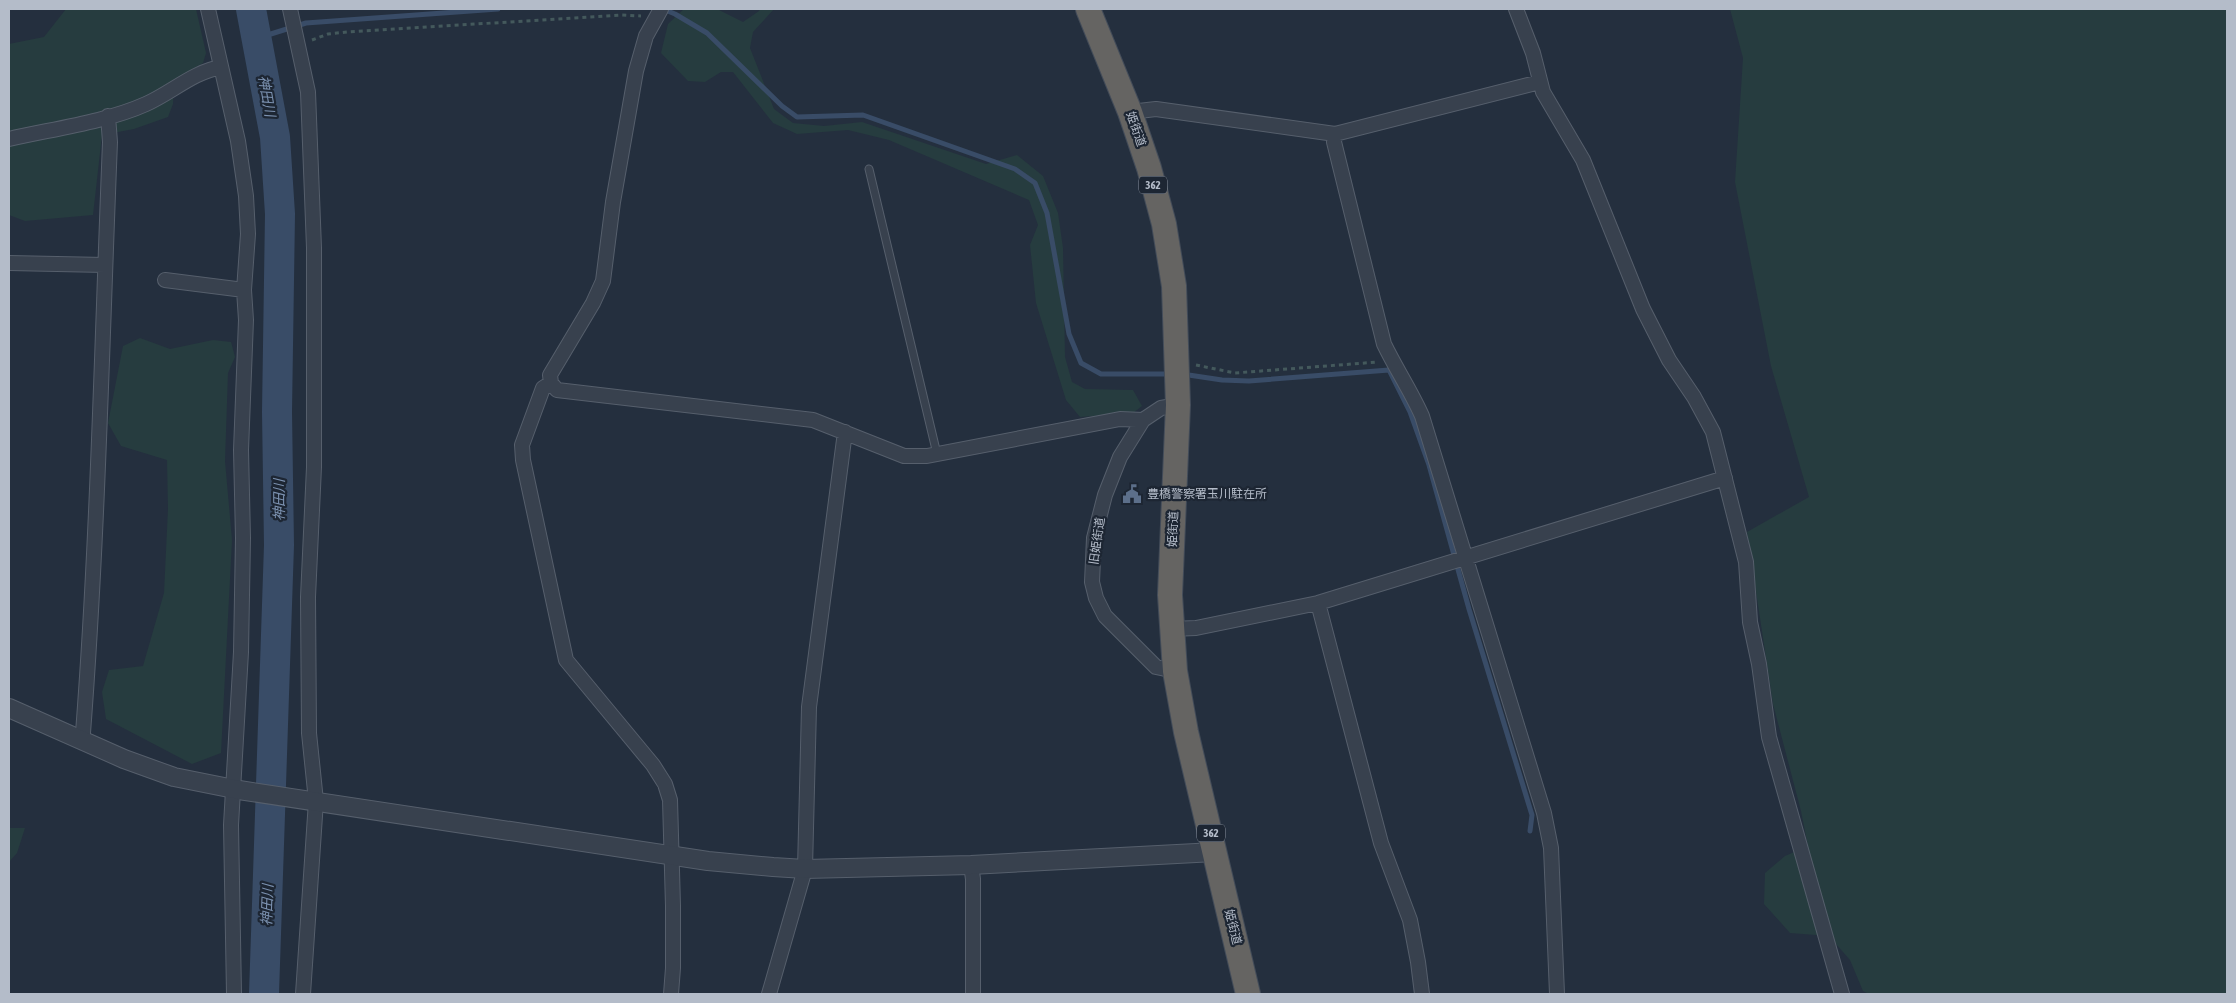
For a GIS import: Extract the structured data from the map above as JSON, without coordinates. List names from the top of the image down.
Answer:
{
  "streets": {
    "highway": ["姫街道", "362"],
    "street": ["旧姫街道"]
  },
  "crossings": [
    ["姫街道", "旧姫街道"]
  ],
  "water": ["神田川"],
  "places": {
    "public building": ["豊橋警察署玉川駐在所"]
  }
}
